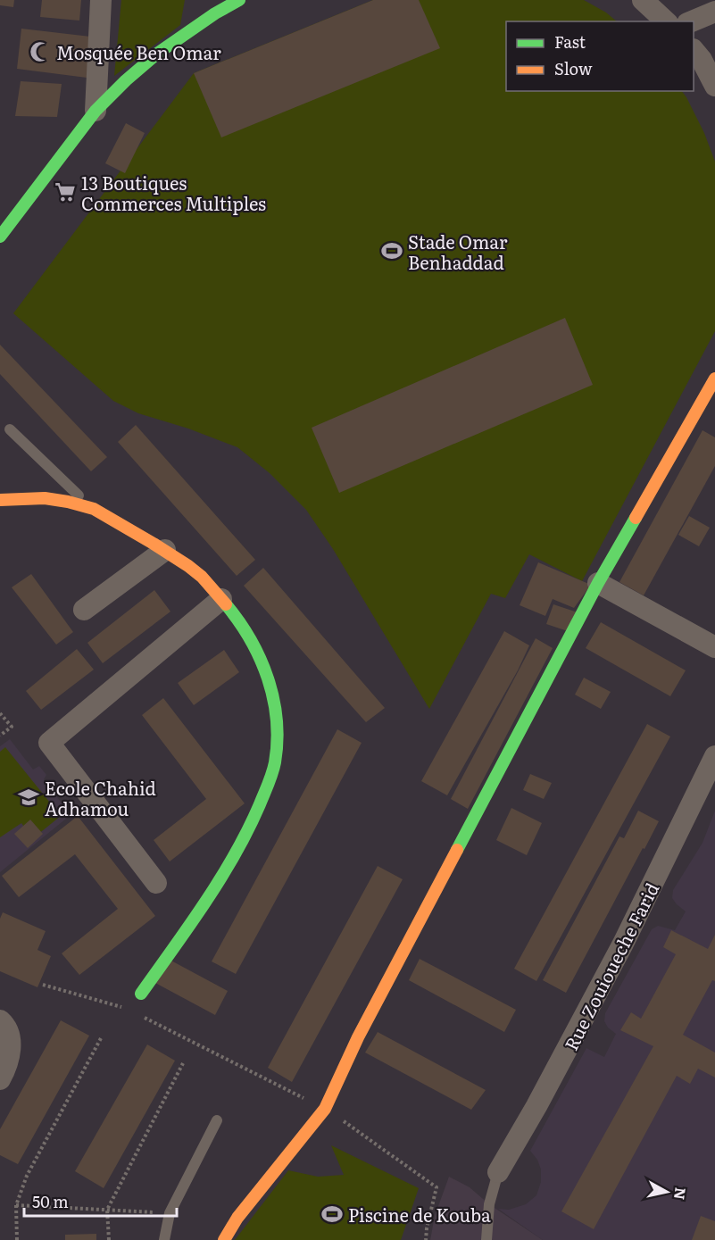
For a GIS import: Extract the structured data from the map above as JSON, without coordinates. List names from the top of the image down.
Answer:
{
  "streets": {
    "street": ["Rue Zouioueche Farid"]
  },
  "places": {
    "mosque": ["Mosquée Ben Omar"],
    "supermarket": ["13 Boutiques Commerces Multiples"],
    "sports": ["Stade Omar Benhaddad", "Piscine de Kouba"],
    "school or university": ["Ecole Chahid Adhamou"]
  },
  "legend": ["Fast", "Slow"],
  "scale_bar": "50 m",
  "north": "right"
}
